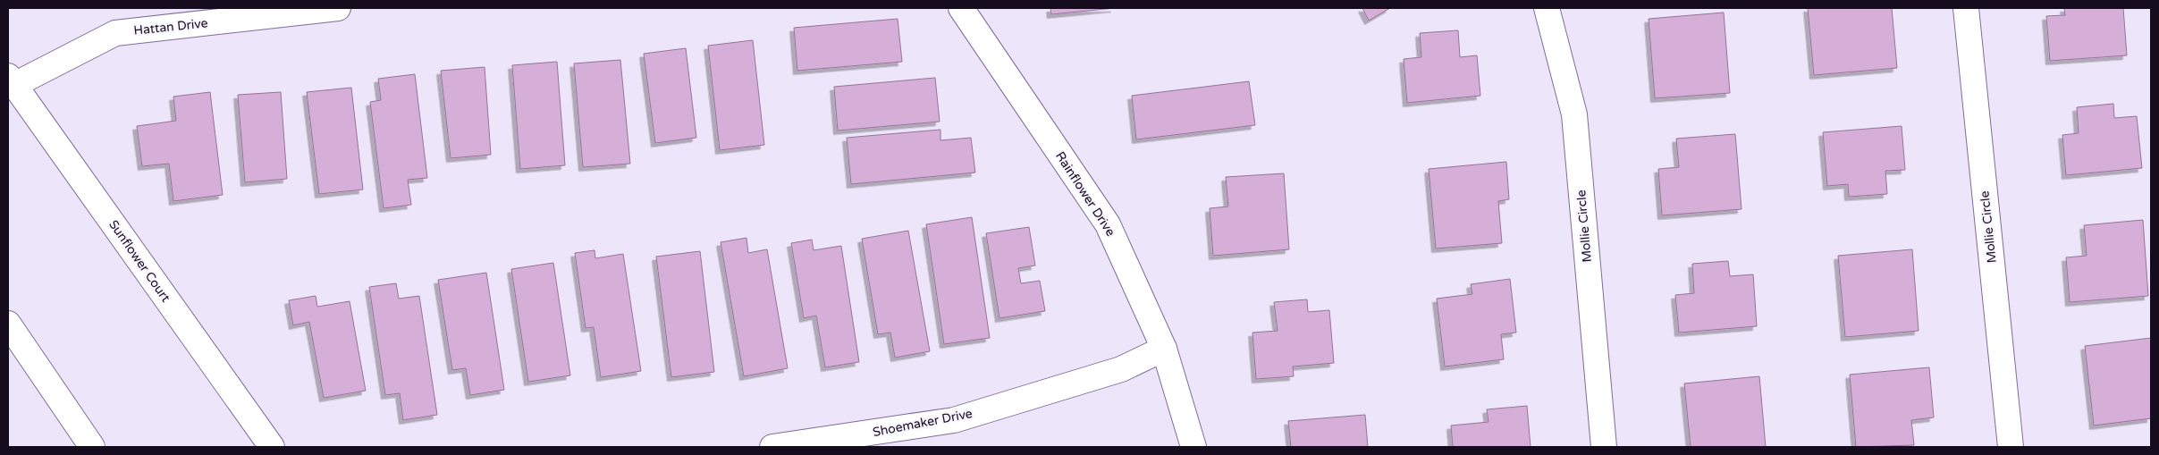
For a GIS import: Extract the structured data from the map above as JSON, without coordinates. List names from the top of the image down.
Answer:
{
  "streets": {
    "main road": [
      "Hattan Drive",
      "Rainflower Drive",
      "Mollie Circle",
      "Sunflower Court",
      "Shoemaker Drive"
    ]
  },
  "crossings": [
    ["Hattan Drive", "Sunflower Court"],
    ["Rainflower Drive", "Shoemaker Drive"]
  ]
}
